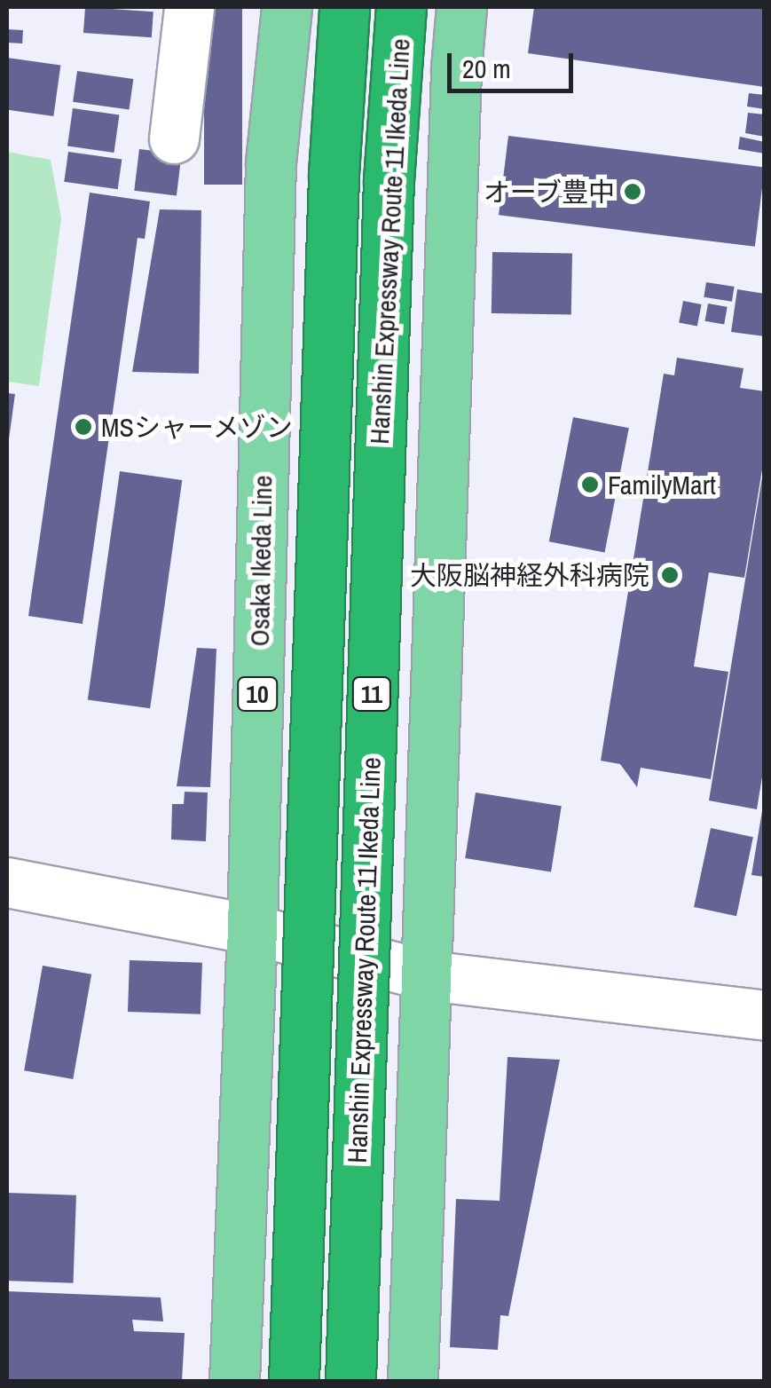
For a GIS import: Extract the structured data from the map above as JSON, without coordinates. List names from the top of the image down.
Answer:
{
  "streets": {
    "highway": ["Hanshin Expressway Route 11 Ikeda Line", "11"],
    "main road": ["Osaka Ikeda Line", "10"]
  },
  "places": [
    "オーブ豊中",
    "MSシャーメゾン",
    "FamilyMart",
    "大阪脳神経外科病院"
  ],
  "scale_bar": "20 m"
}
